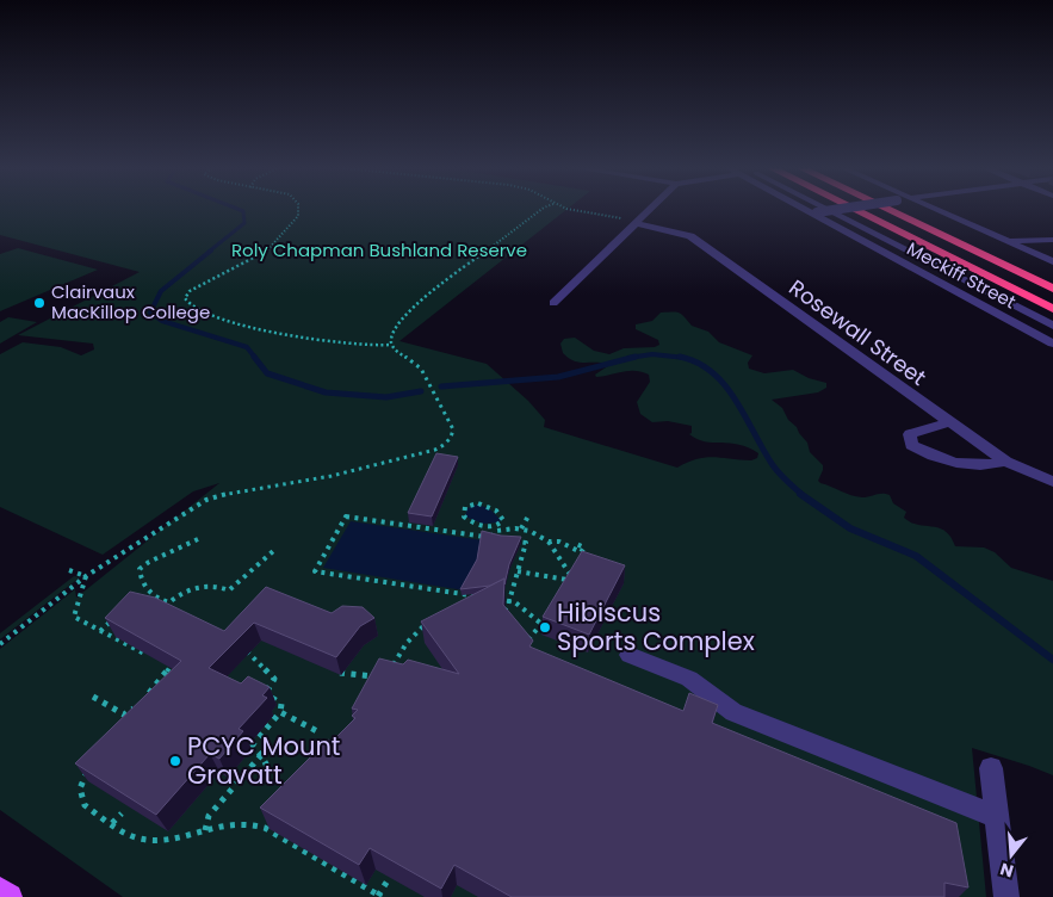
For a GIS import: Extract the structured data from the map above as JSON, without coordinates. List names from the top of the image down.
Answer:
{
  "streets": {
    "street": ["Meckiff Street", "Rosewall Street"]
  },
  "parks": ["Roly Chapman Bushland Reserve"],
  "places": ["Clairvaux MacKillop College", "Hibiscus Sports Complex", "PCYC Mount Gravatt"],
  "north": "bottom"
}
